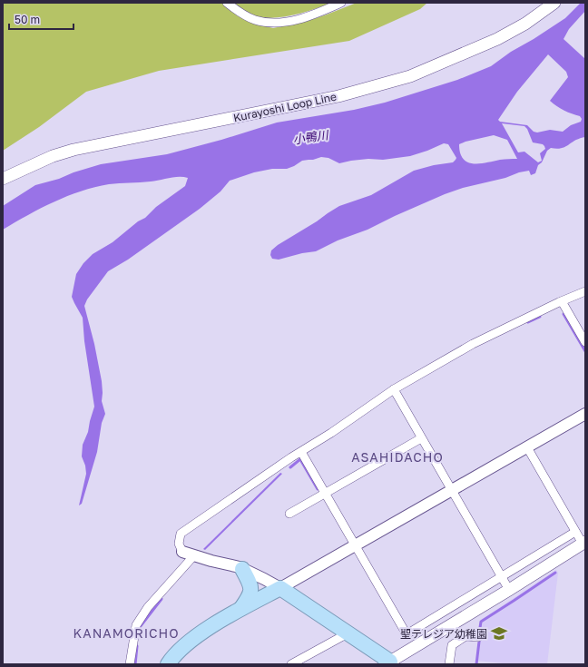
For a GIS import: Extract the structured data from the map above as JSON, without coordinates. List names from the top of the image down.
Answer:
{
  "streets": {
    "main road": ["Kurayoshi Loop Line"]
  },
  "districts": ["ASAHIDACHO", "KANAMORICHO"],
  "water": ["小鴨川"],
  "places": {
    "school or university": ["聖テレジア幼稚園"]
  },
  "scale_bar": "50 m"
}
